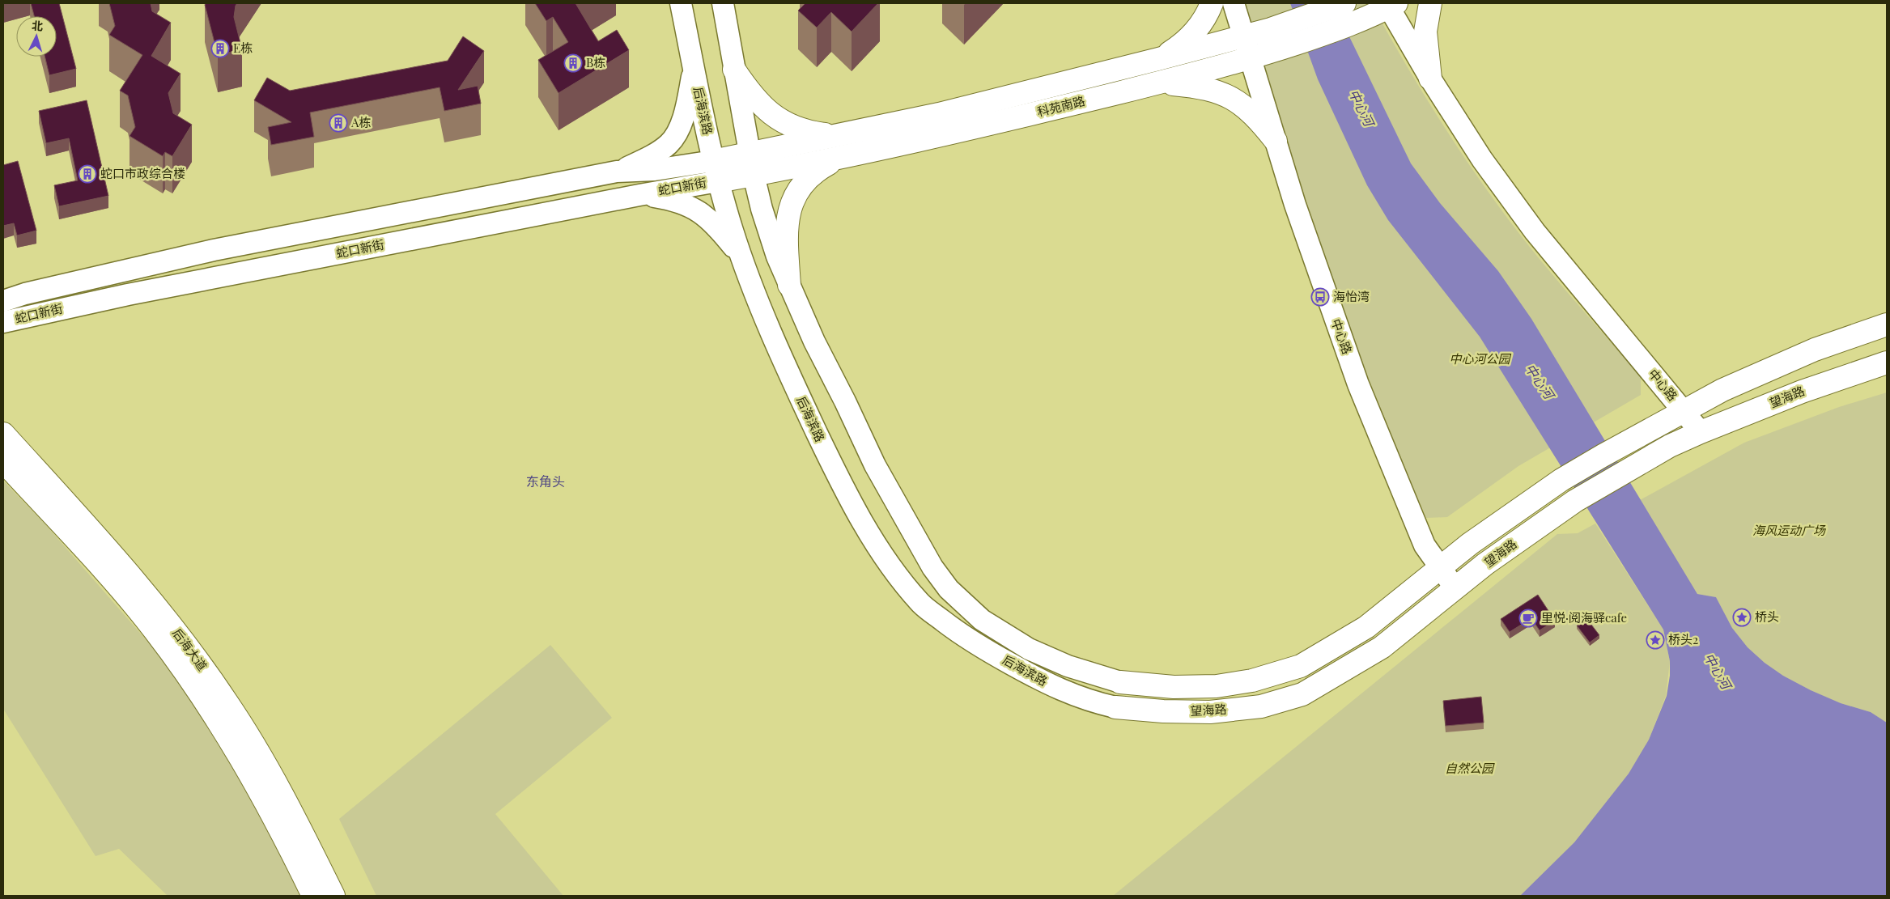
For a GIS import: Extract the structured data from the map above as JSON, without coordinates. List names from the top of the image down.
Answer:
{
  "streets": {
    "main road": [
      "科苑南路",
      "后海滨路",
      "蛇口新街",
      "中心路",
      "望海路",
      "后海大道"
    ]
  },
  "crossings": [
    ["科苑南路", "后海滨路"],
    ["科苑南路", "蛇口新街"],
    ["科苑南路", "中心路"],
    ["后海滨路", "蛇口新街"],
    ["后海滨路", "望海路"],
    ["中心路", "望海路"]
  ],
  "districts": ["东角头"],
  "water": ["中心河"],
  "parks": ["中心河公园", "海风运动广场", "自然公园"],
  "places": {
    "building": [
      "E栋",
      "B栋",
      "A栋",
      "蛇口市政综合楼"
    ],
    "bus stop": ["海怡湾"],
    "place": ["桥头", "桥头2"],
    "cafe": ["里悦·阅海驿cafe"]
  },
  "north": "top"
}
